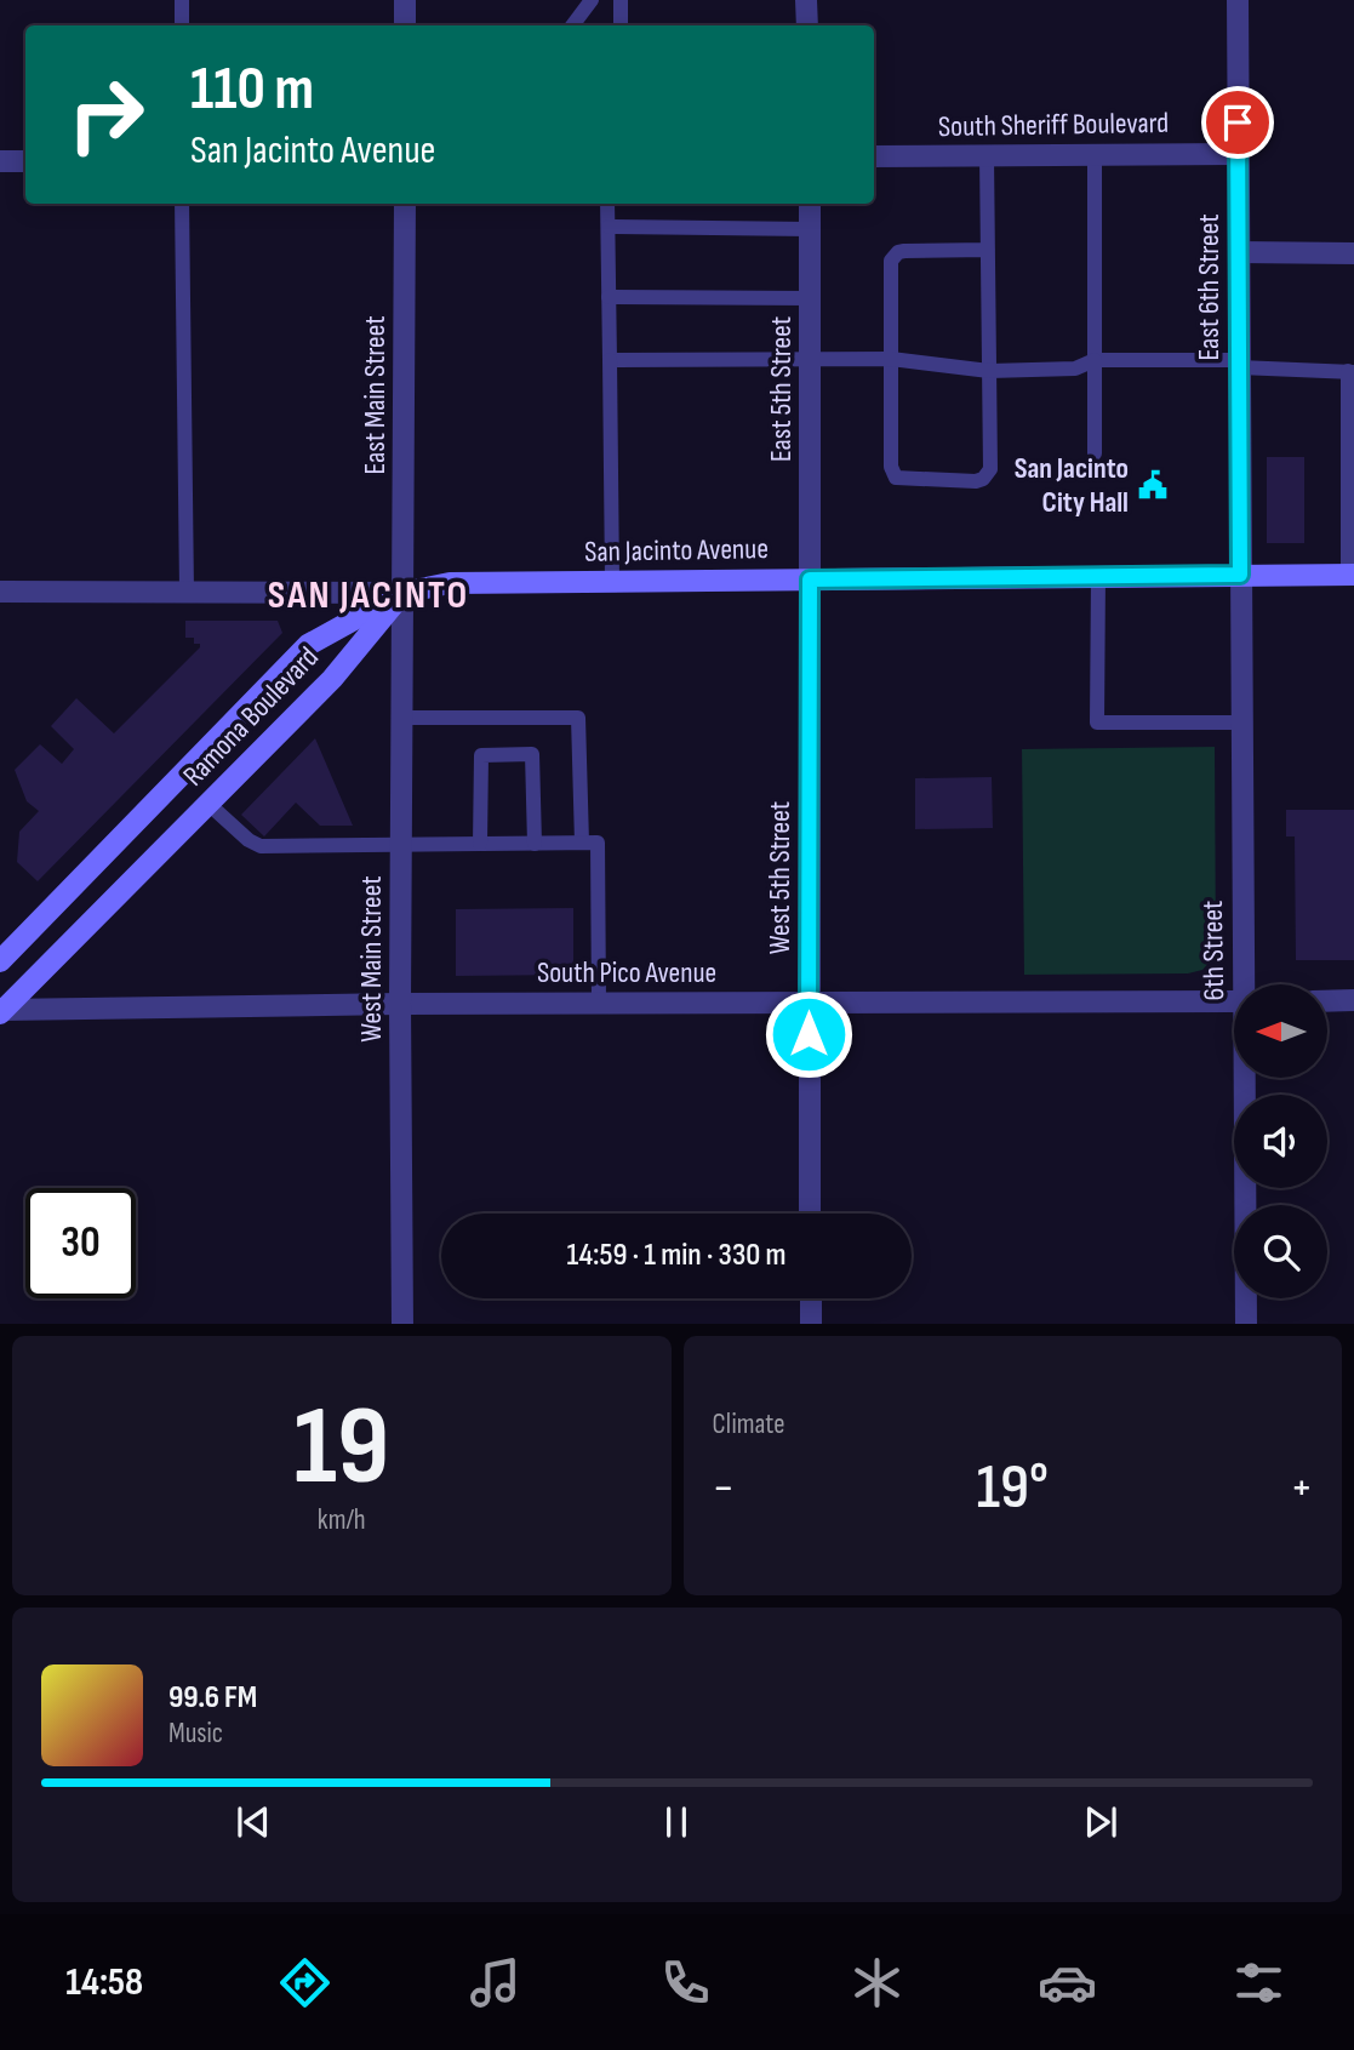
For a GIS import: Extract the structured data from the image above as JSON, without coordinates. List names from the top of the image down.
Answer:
{
  "streets": {
    "main road": ["San Jacinto Avenue", "Ramona Boulevard"],
    "street": [
      "South Sheriff Boulevard",
      "East 6th Street",
      "East 5th Street",
      "East Main Street",
      "West 5th Street",
      "6th Street",
      "West Main Street",
      "South Pico Avenue"
    ]
  },
  "crossings": [
    ["South Sheriff Boulevard", "East 6th Street"],
    ["East 6th Street", "San Jacinto Avenue"],
    ["East 6th Street", "6th Street"],
    ["East 5th Street", "San Jacinto Avenue"],
    ["East 5th Street", "West 5th Street"],
    ["East Main Street", "San Jacinto Avenue"],
    ["East Main Street", "Ramona Boulevard"],
    ["East Main Street", "West Main Street"],
    ["San Jacinto Avenue", "Ramona Boulevard"],
    ["San Jacinto Avenue", "West 5th Street"],
    ["San Jacinto Avenue", "6th Street"],
    ["San Jacinto Avenue", "West Main Street"],
    ["Ramona Boulevard", "West Main Street"],
    ["Ramona Boulevard", "South Pico Avenue"],
    ["West 5th Street", "South Pico Avenue"],
    ["West Main Street", "South Pico Avenue"]
  ],
  "districts": ["SAN JACINTO"],
  "places": {
    "public building": ["San Jacinto City Hall"]
  },
  "north": "left",
  "page": {
    "turn": ["110 m", "San Jacinto Avenue"],
    "limit": "30",
    "trip": "14:59 · 1 min · 330 m",
    "tile": [
      ["19", "km/h"],
      "Climate"
    ],
    "heat": ["−", "19°", "+"],
    "song": ["99.6 FM", "Music"],
    "tabs": "14:58"
  }
}
